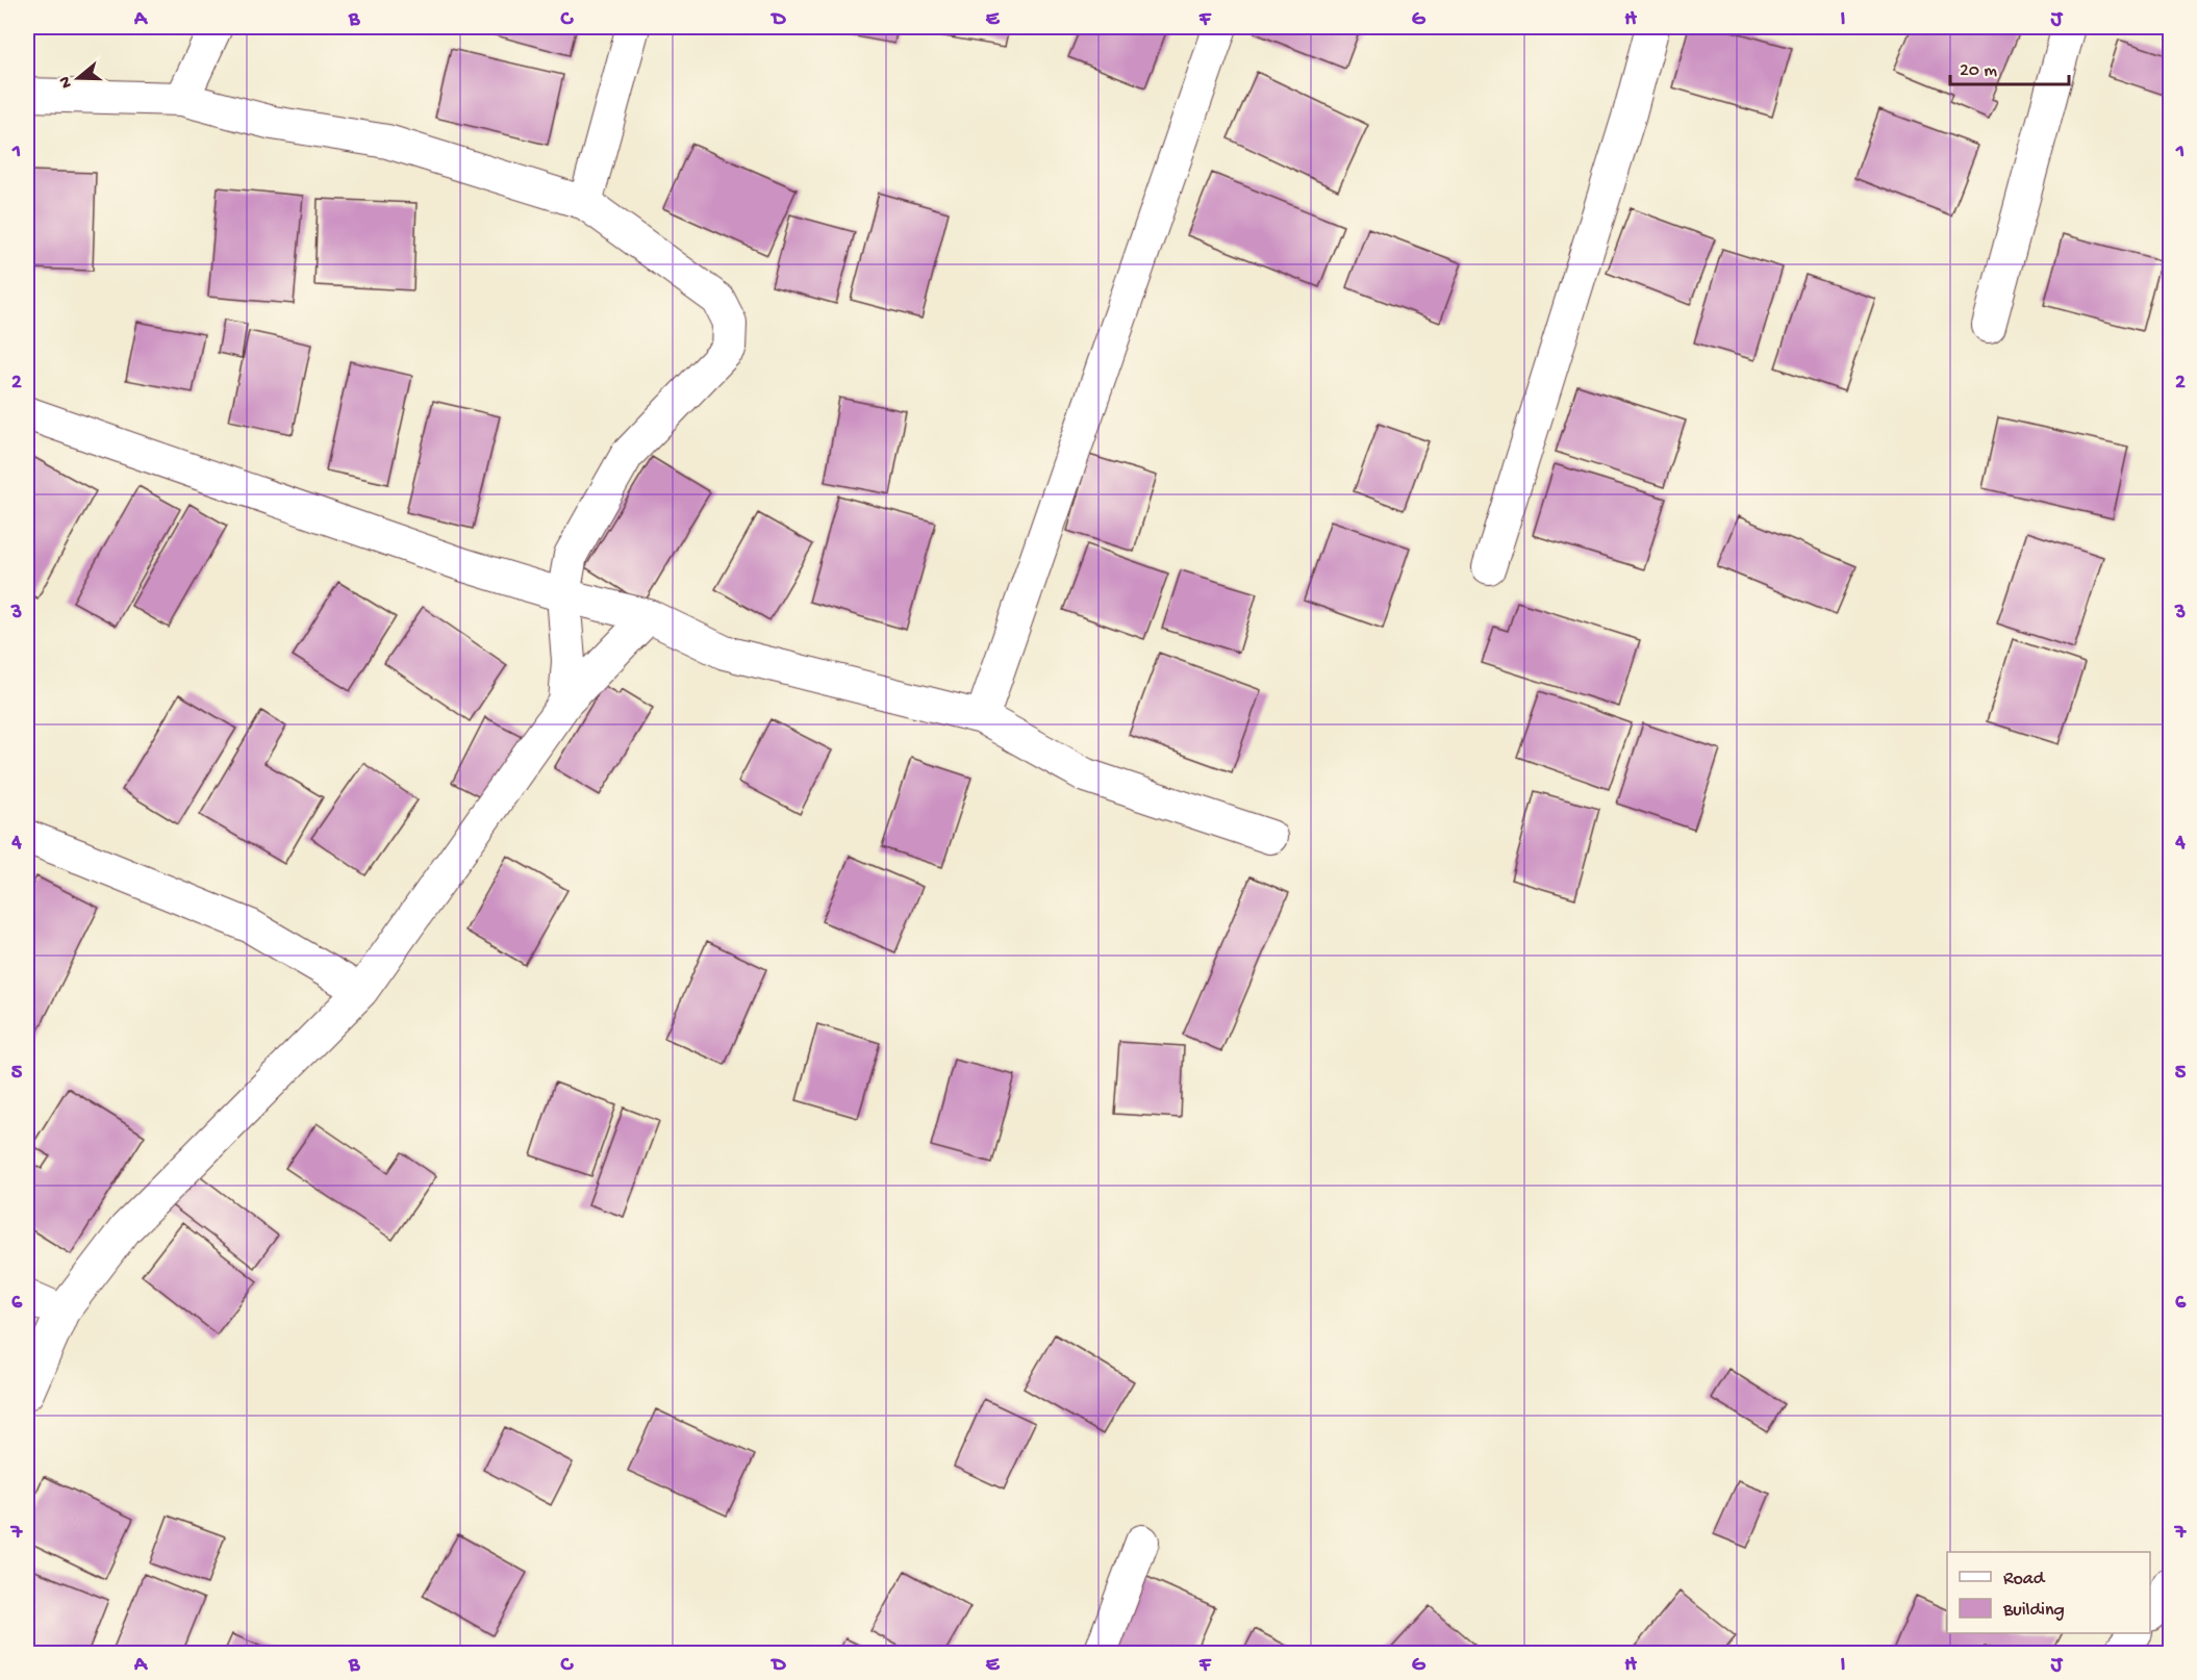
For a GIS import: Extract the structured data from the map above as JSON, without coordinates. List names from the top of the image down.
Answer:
{
  "legend": ["Road", "Building"],
  "scale_bar": "20 m",
  "north": "left",
  "grid": {
    "columns": [
      "A",
      "B",
      "C",
      "D",
      "E",
      "F",
      "G",
      "H",
      "I",
      "J"
    ],
    "rows": [
      "1",
      "2",
      "3",
      "4",
      "5",
      "6",
      "7"
    ]
  }
}
